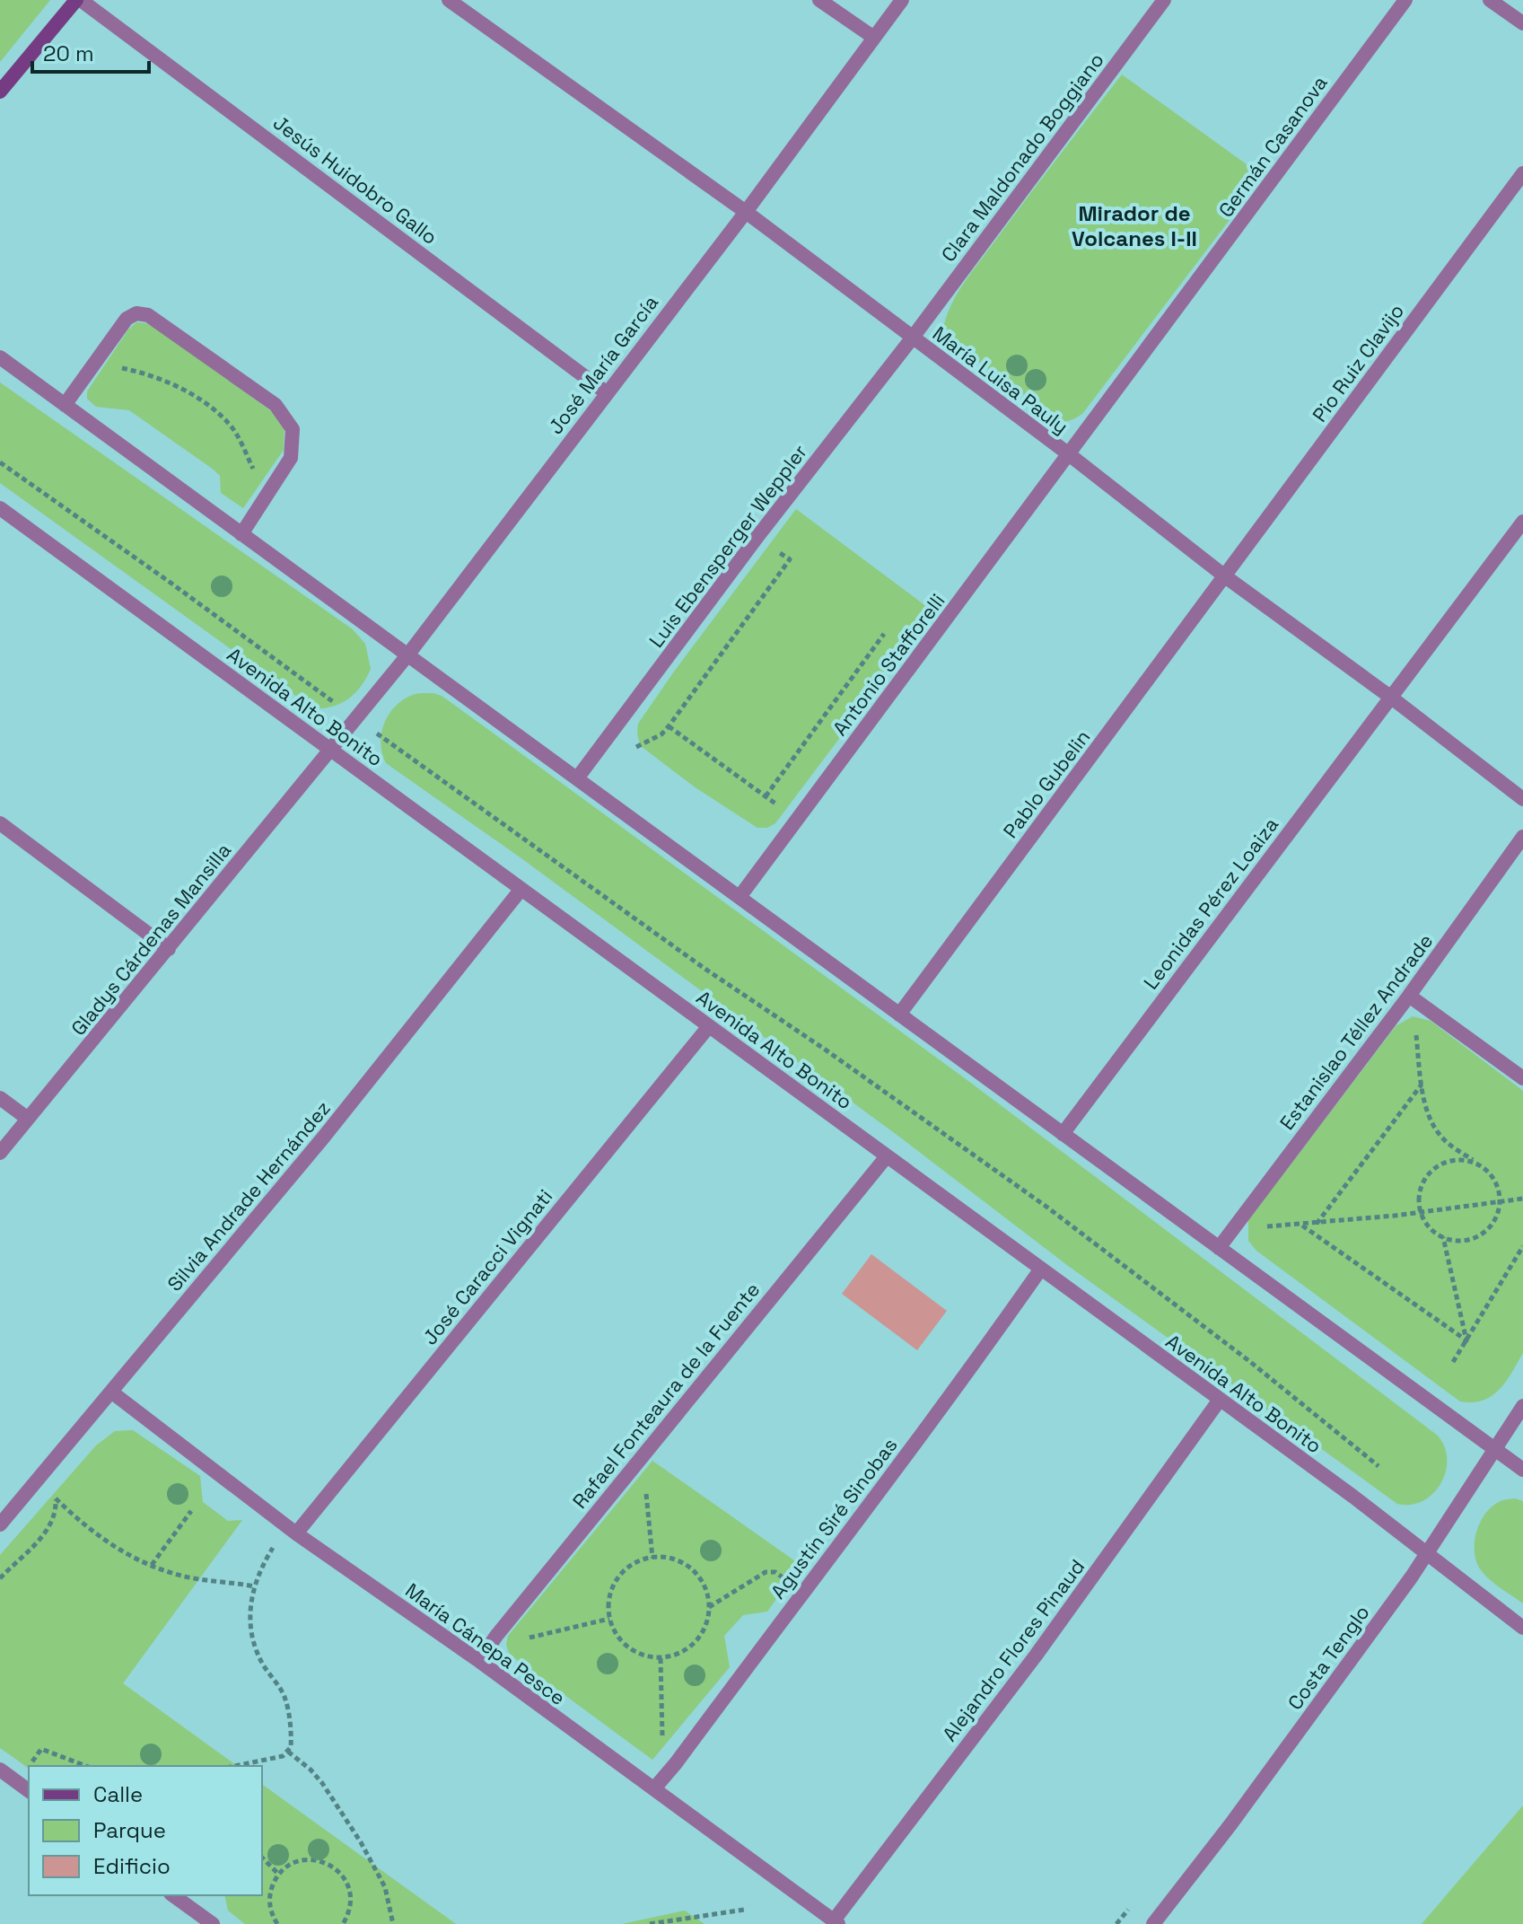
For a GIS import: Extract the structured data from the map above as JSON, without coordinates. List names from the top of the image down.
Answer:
{
  "streets": {
    "street": [
      "Germán Casanova",
      "Clara Maldonado Boggiano",
      "Jesús Huidobro Gallo",
      "Pio Ruiz Clavijo",
      "José María García",
      "María Luisa Pauly",
      "Luis Ebensperger Weppler",
      "Antonio Stafforelli",
      "Avenida Alto Bonito",
      "Pablo Gubelin",
      "Leonidas Pérez Loaiza",
      "Gladys Cárdenas Mansilla",
      "Estanislao Téllez Andrade",
      "Silvia Andrade Hernández",
      "José Caracci Vignati",
      "Rafael Fonteaura de la Fuente",
      "Agustín Siré Sinobas",
      "María Cánepa Pesce",
      "Alejandro Flores Pinaud",
      "Costa Tenglo"
    ]
  },
  "crossings": [
    ["Germán Casanova", "María Luisa Pauly"],
    ["Germán Casanova", "Antonio Stafforelli"],
    ["Clara Maldonado Boggiano", "María Luisa Pauly"],
    ["Clara Maldonado Boggiano", "Luis Ebensperger Weppler"],
    ["Jesús Huidobro Gallo", "José María García"],
    ["Pio Ruiz Clavijo", "María Luisa Pauly"],
    ["Pio Ruiz Clavijo", "Pablo Gubelin"],
    ["José María García", "María Luisa Pauly"],
    ["José María García", "Avenida Alto Bonito"],
    ["José María García", "Gladys Cárdenas Mansilla"],
    ["María Luisa Pauly", "Luis Ebensperger Weppler"],
    ["María Luisa Pauly", "Antonio Stafforelli"],
    ["María Luisa Pauly", "Pablo Gubelin"],
    ["María Luisa Pauly", "Leonidas Pérez Loaiza"],
    ["Avenida Alto Bonito", "Gladys Cárdenas Mansilla"],
    ["Avenida Alto Bonito", "Silvia Andrade Hernández"],
    ["Avenida Alto Bonito", "José Caracci Vignati"],
    ["Avenida Alto Bonito", "Rafael Fonteaura de la Fuente"],
    ["Avenida Alto Bonito", "Agustín Siré Sinobas"],
    ["Avenida Alto Bonito", "Alejandro Flores Pinaud"],
    ["Avenida Alto Bonito", "Costa Tenglo"],
    ["Silvia Andrade Hernández", "María Cánepa Pesce"],
    ["José Caracci Vignati", "María Cánepa Pesce"],
    ["Rafael Fonteaura de la Fuente", "María Cánepa Pesce"],
    ["Agustín Siré Sinobas", "María Cánepa Pesce"],
    ["María Cánepa Pesce", "Alejandro Flores Pinaud"]
  ],
  "districts": ["Mirador de Volcanes I-II"],
  "legend": ["Calle", "Parque", "Edificio"],
  "scale_bar": "20 m"
}
